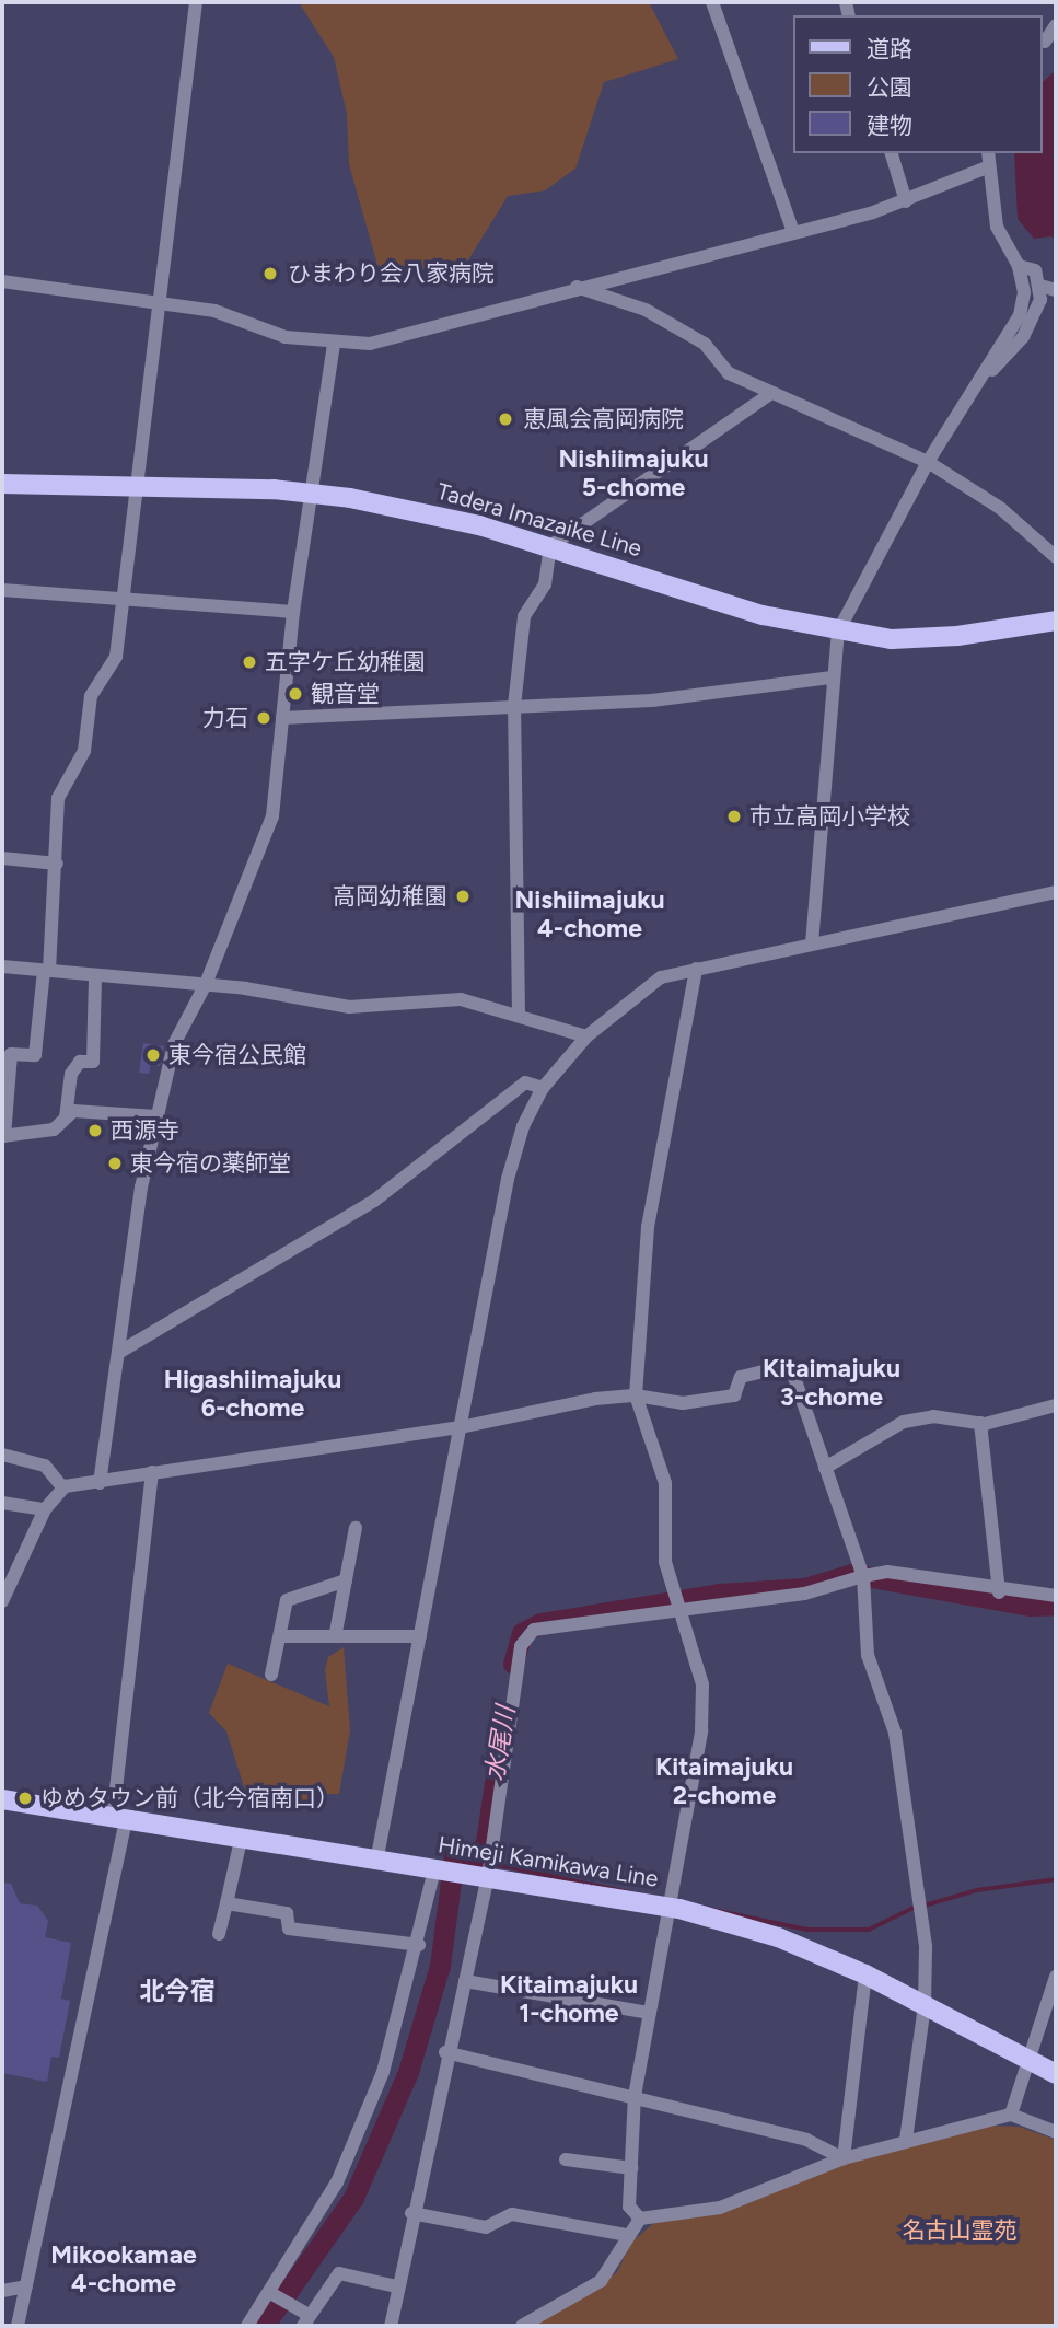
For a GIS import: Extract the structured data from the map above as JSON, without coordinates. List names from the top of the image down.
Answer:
{
  "streets": {
    "main road": ["Tadera Imazaike Line", "Himeji Kamikawa Line"]
  },
  "districts": [
    "Nishiimajuku 5-chome",
    "Nishiimajuku 4-chome",
    "Kitaimajuku 3-chome",
    "Higashiimajuku 6-chome",
    "Kitaimajuku 2-chome",
    "Kitaimajuku 1-chome",
    "北今宿",
    "Mikookamae 4-chome"
  ],
  "water": ["水尾川"],
  "parks": ["名古山霊苑"],
  "places": [
    "ひまわり会八家病院",
    "恵風会高岡病院",
    "五字ケ丘幼稚園",
    "観音堂",
    "力石",
    "市立高岡小学校",
    "高岡幼稚園",
    "東今宿公民館",
    "西源寺",
    "東今宿の薬師堂",
    "ゆめタウン前（北今宿南口）"
  ],
  "legend": ["道路", "公園", "建物"]
}
